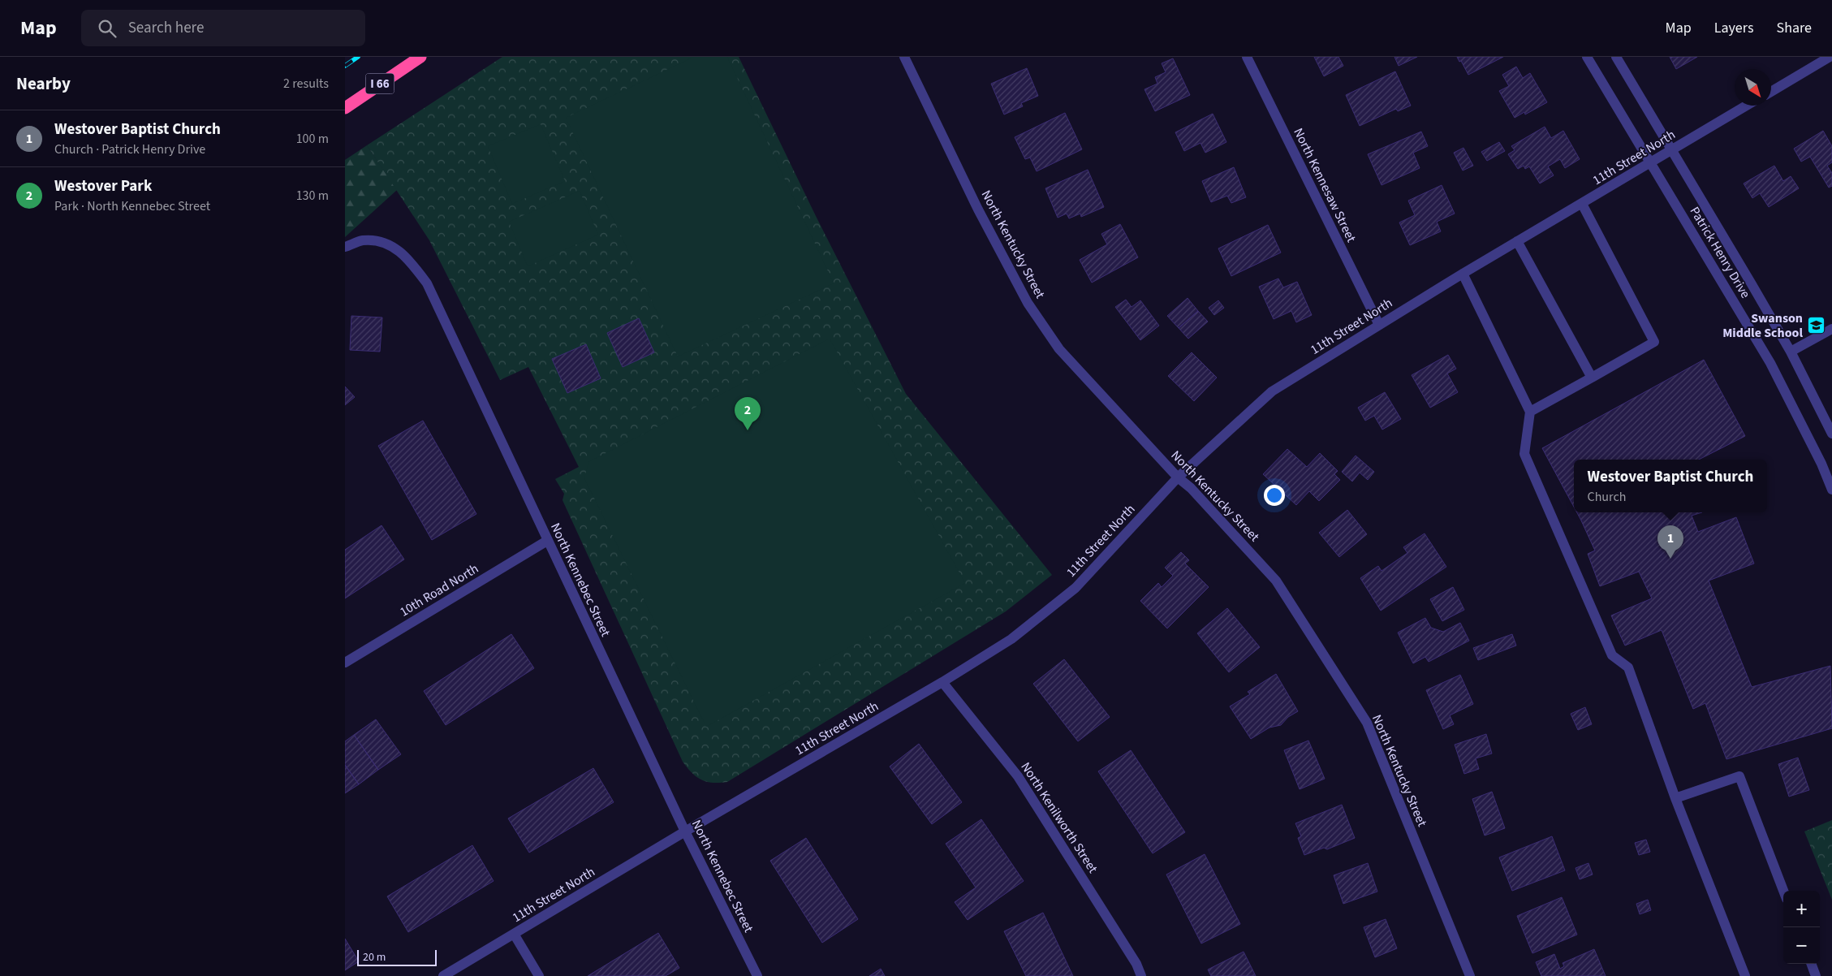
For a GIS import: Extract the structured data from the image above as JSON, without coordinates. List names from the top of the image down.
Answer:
{
  "streets": {
    "highway": ["I 66"],
    "street": [
      "11th Street North",
      "North Kennesaw Street",
      "North Kentucky Street",
      "Patrick Henry Drive",
      "North Kennebec Street",
      "10th Road North",
      "North Kenilworth Street"
    ]
  },
  "crossings": [
    ["11th Street North", "North Kennesaw Street"],
    ["11th Street North", "North Kentucky Street"],
    ["11th Street North", "Patrick Henry Drive"],
    ["11th Street North", "North Kennebec Street"],
    ["11th Street North", "North Kenilworth Street"],
    ["North Kennebec Street", "10th Road North"]
  ],
  "places": {
    "school or university": ["Swanson Middle School"]
  },
  "scale_bar": "20 m",
  "north": "bottom right",
  "page": {
    "header": "Map",
    "search": "Search here",
    "nav": ["Map", "Layers", "Share"],
    "heading": ["Nearby", "2 results"],
    "list": [
      {
        "mark": "1",
        "name": "Westover Baptist Church",
        "note": "Church · Patrick Henry Drive",
        "value": "100 m"
      },
      {
        "mark": "2",
        "name": "Westover Park",
        "note": "Park · North Kennebec Street",
        "value": "130 m"
      }
    ],
    "pins": ["2", "1"],
    "popup": ["Westover Baptist Church", "Church"],
    "map_buttons": ["+", "−"],
    "scale": "20 m"
  }
}
